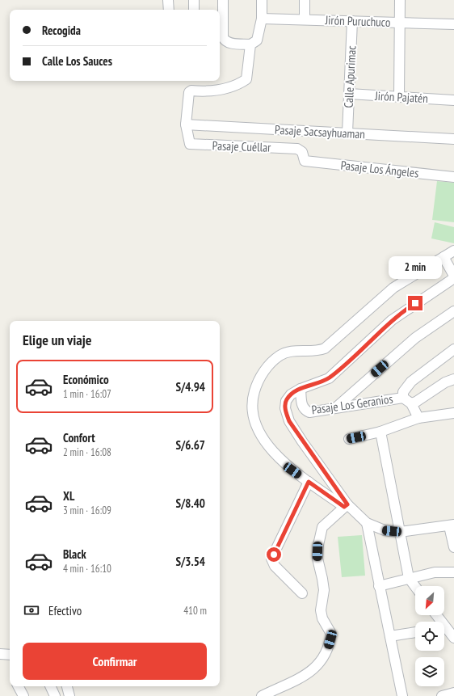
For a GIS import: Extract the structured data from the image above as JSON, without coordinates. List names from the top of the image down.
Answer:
{
  "streets": {
    "street": [
      "Jirón Puruchuco",
      "Calle Apurimac",
      "Jirón Pajatén",
      "Pasaje Sacsayhuaman",
      "Pasaje Cuéllar",
      "Pasaje Los Ángeles",
      "Pasaje Los Geranios"
    ]
  },
  "crossings": [
    ["Jirón Puruchuco", "Calle Apurimac"],
    ["Calle Apurimac", "Jirón Pajatén"],
    ["Calle Apurimac", "Pasaje Sacsayhuaman"],
    ["Pasaje Sacsayhuaman", "Pasaje Cuéllar"],
    ["Pasaje Cuéllar", "Pasaje Los Ángeles"]
  ],
  "north": "bottom left",
  "page": {
    "banner": ["Recogida", "Calle Los Sauces"],
    "bubble": "2 min",
    "heading": "Elige un viaje",
    "list": [
      {
        "name": "Económico",
        "note": "1 min · 16:07",
        "value": "S/4.94"
      },
      {
        "name": "Confort",
        "note": "2 min · 16:08",
        "value": "S/6.67"
      },
      {
        "name": "XL",
        "note": "3 min · 16:09",
        "value": "S/8.40"
      },
      {
        "name": "Black",
        "note": "4 min · 16:10",
        "value": "S/3.54"
      }
    ],
    "pay": ["Efectivo", "410 m"],
    "buttons": "Confirmar"
  }
}
